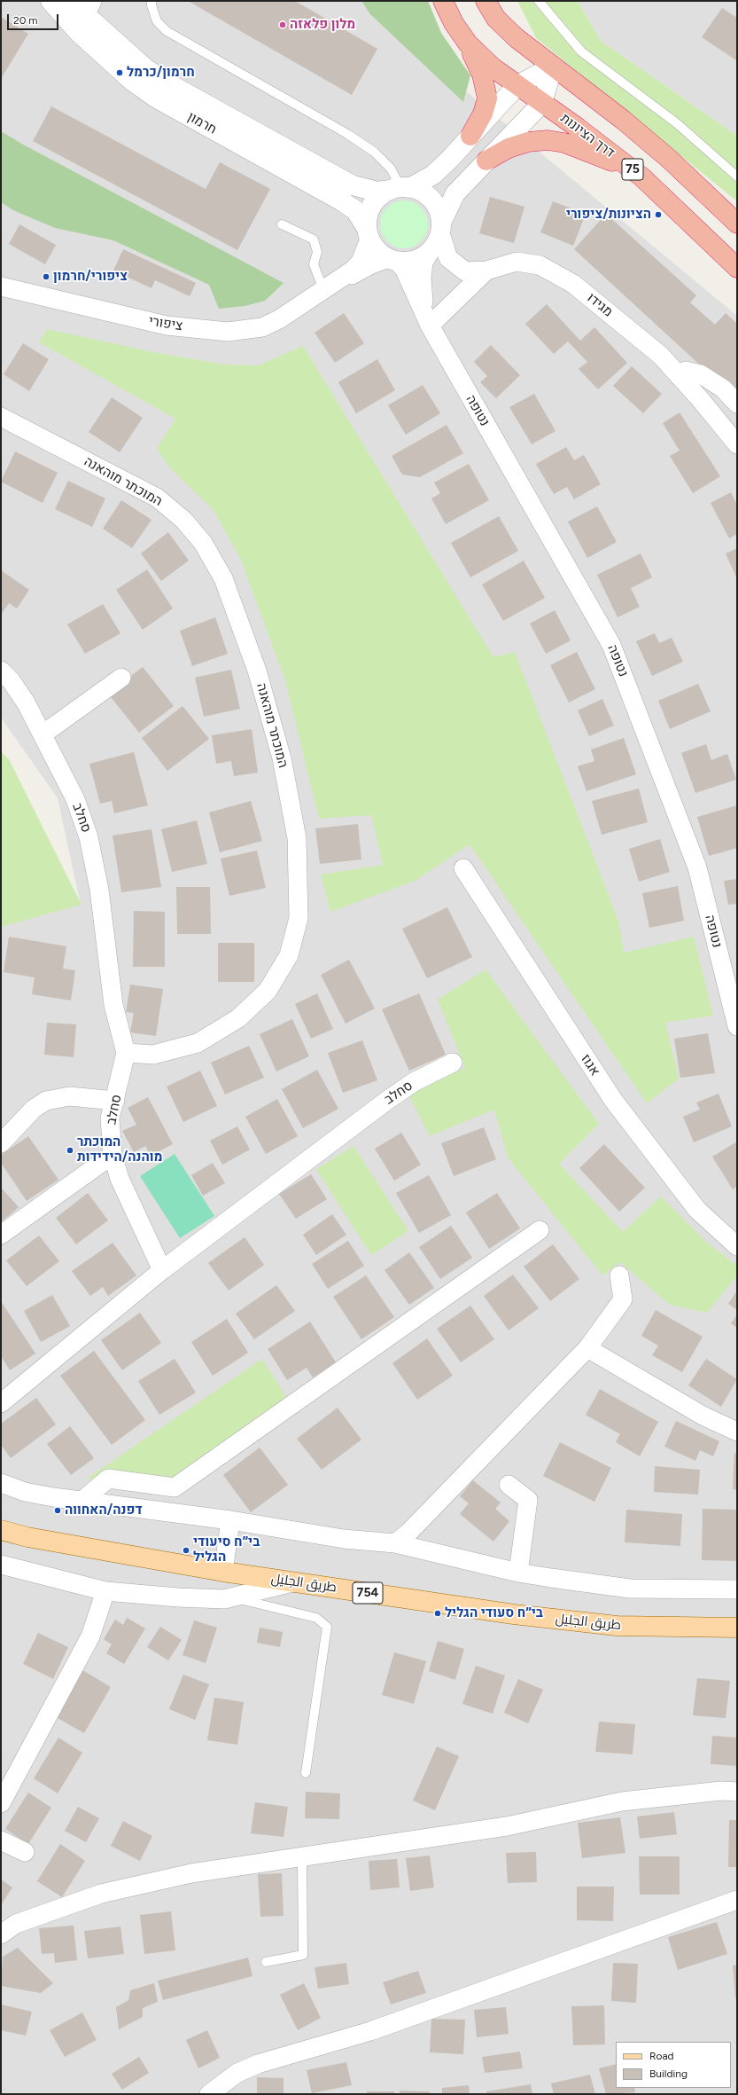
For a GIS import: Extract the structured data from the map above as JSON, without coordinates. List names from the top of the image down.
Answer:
{
  "streets": {
    "highway": ["דרך הציונות", "75"],
    "main road": ["طريق الجليل", "754"],
    "street": [
      "חרמון",
      "מגידו",
      "ציפורי",
      "נטופה",
      "המוכתר מוהאנה",
      "סחלב",
      "אגוז"
    ]
  },
  "crossings": [
    ["חרמון", "מגידו"],
    ["חרמון", "ציפורי"],
    ["חרמון", "נטופה"],
    ["מגידו", "ציפורי"],
    ["מגידו", "נטופה"],
    ["ציפורי", "נטופה"],
    ["המוכתר מוהאנה", "סחלב"]
  ],
  "places": [
    "מלון פלאזה",
    "חרמון/כרמל",
    "הציונות/ציפורי",
    "ציפורי/חרמון",
    "המוכתר מוהנה/הידידות",
    "דפנה/האחווה",
    "בי״ח סיעודי הגליל",
    "בי״ח סעודי הגליל"
  ],
  "legend": ["Road", "Building"],
  "scale_bar": "20 m"
}
